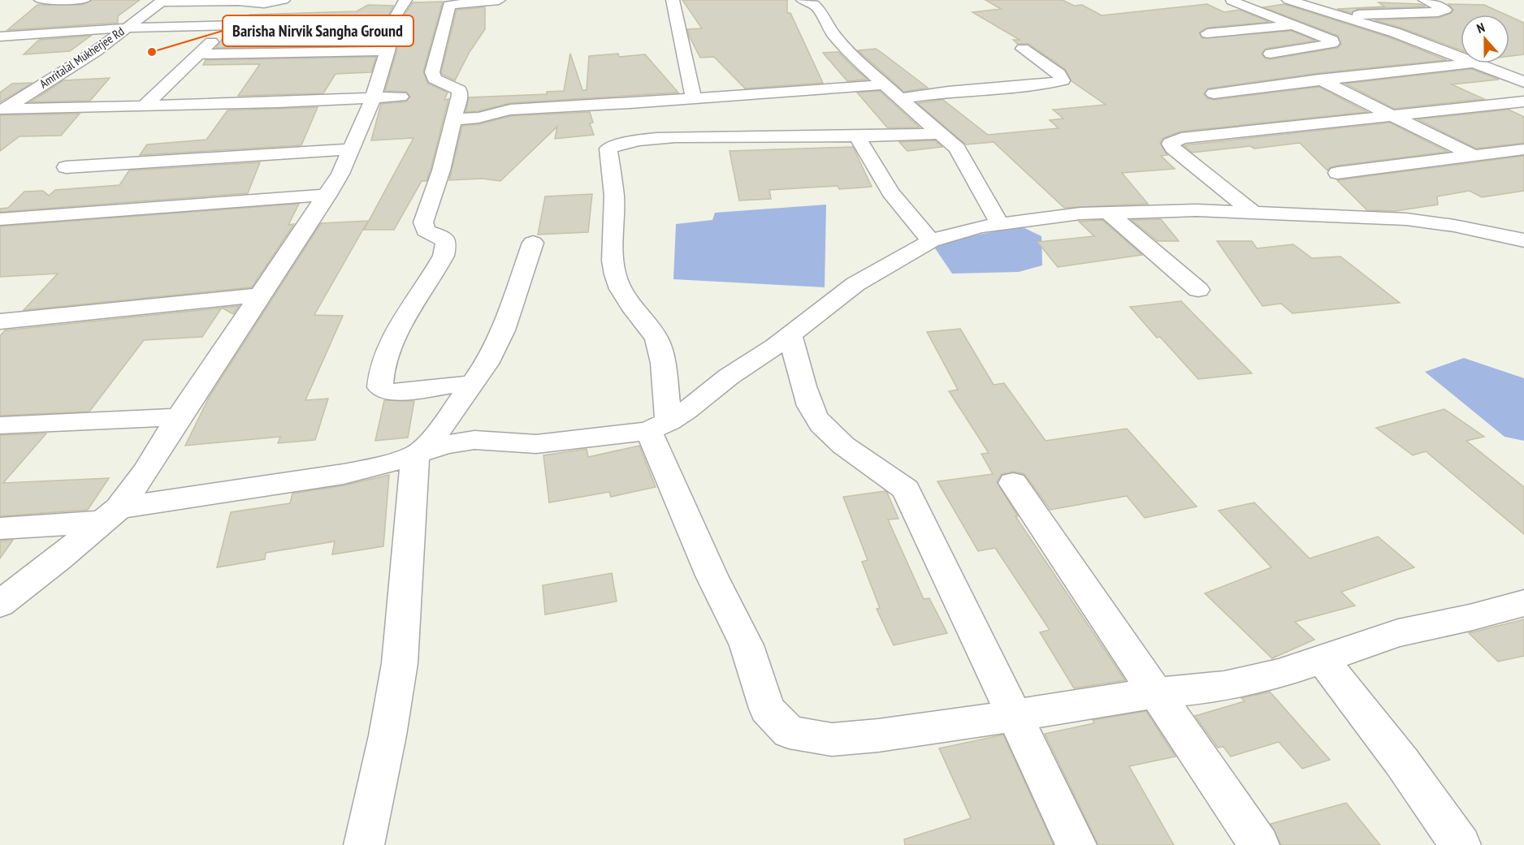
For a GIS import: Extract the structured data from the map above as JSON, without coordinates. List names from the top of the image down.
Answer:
{
  "streets": {
    "street": ["Amritalal Mukherjee Rd"]
  },
  "places": ["Barisha Nirvik Sangha Ground"],
  "north": "top"
}
